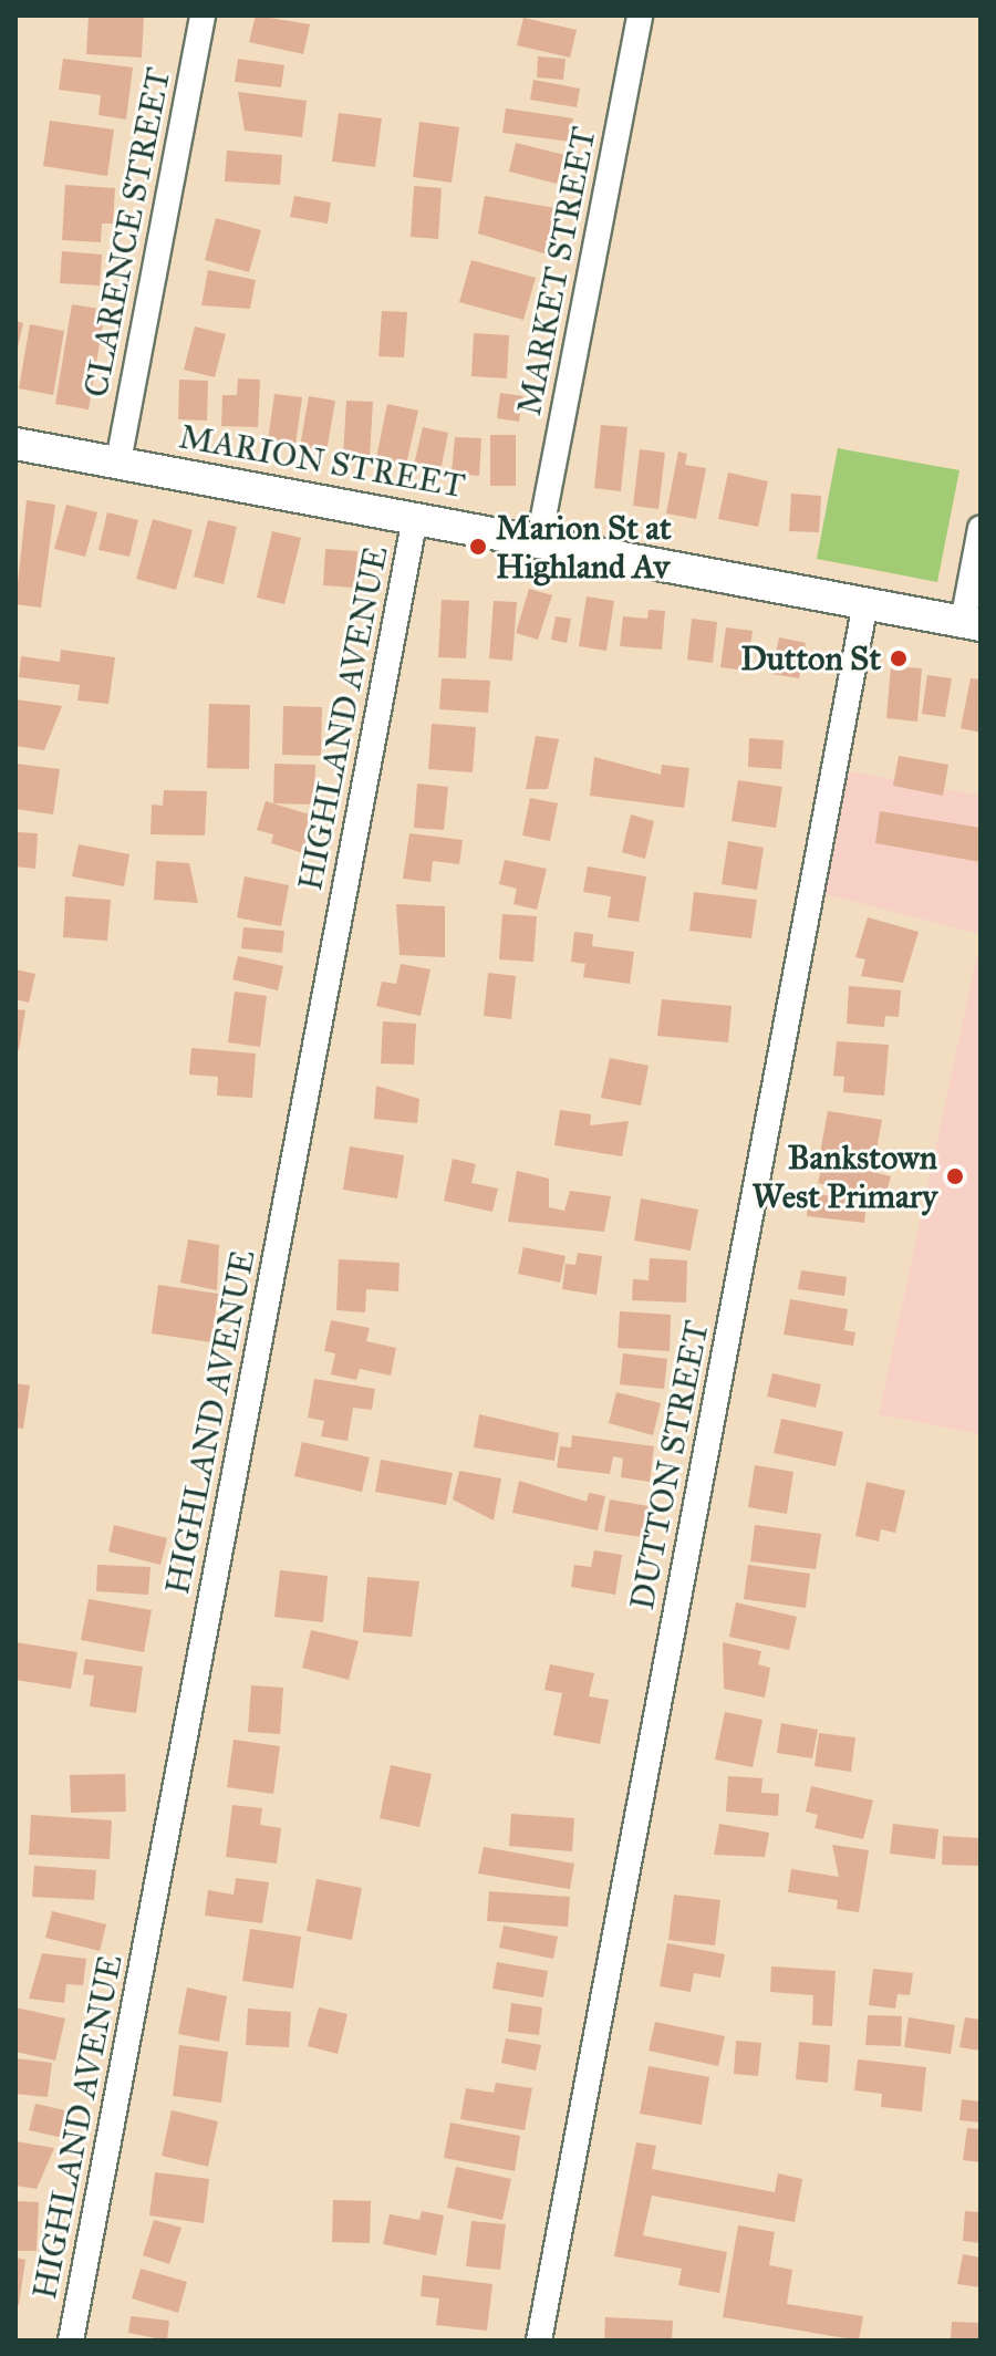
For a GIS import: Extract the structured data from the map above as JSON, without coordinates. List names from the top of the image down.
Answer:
{
  "streets": {
    "main road": ["MARION STREET"],
    "street": [
      "CLARENCE STREET",
      "MARKET STREET",
      "HIGHLAND AVENUE",
      "DUTTON STREET"
    ]
  },
  "crossings": [
    ["CLARENCE STREET", "MARION STREET"],
    ["MARKET STREET", "MARION STREET"],
    ["MARION STREET", "HIGHLAND AVENUE"],
    ["MARION STREET", "DUTTON STREET"]
  ],
  "places": ["Marion St at Highland Av", "Dutton St", "Bankstown West Primary"]
}
